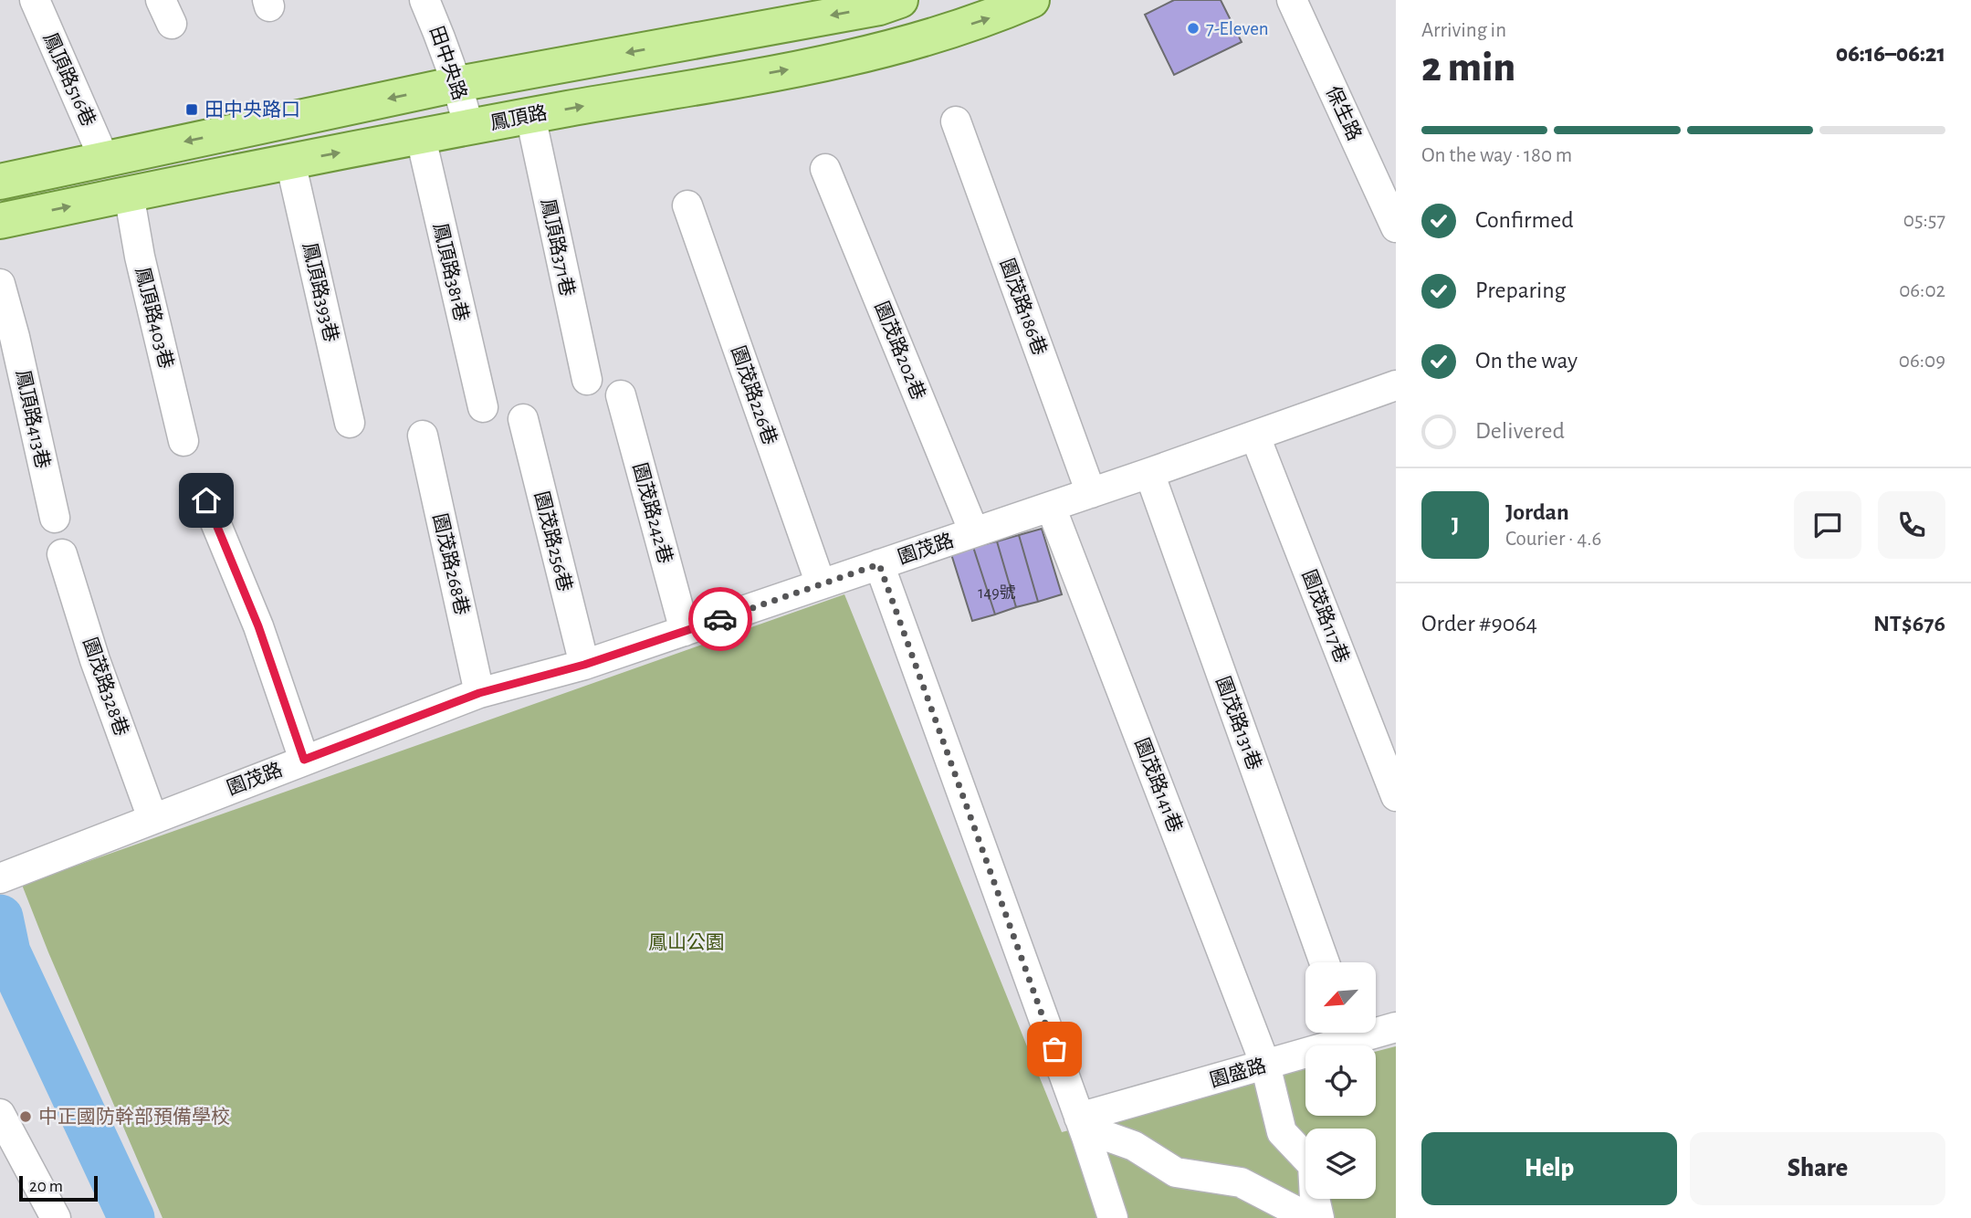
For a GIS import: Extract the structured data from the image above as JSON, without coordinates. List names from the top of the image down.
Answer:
{
  "streets": {
    "main road": ["鳳頂路"],
    "street": [
      "田中央路",
      "鳳頂路516巷",
      "保生路",
      "鳳頂路371巷",
      "鳳頂路381巷",
      "鳳頂路393巷",
      "園茂路186巷",
      "鳳頂路403巷",
      "園茂路202巷",
      "園茂路226巷",
      "鳳頂路413巷",
      "園茂路242巷",
      "園茂路256巷",
      "園茂路",
      "園茂路268巷",
      "園茂路117巷",
      "園茂路328巷",
      "園茂路131巷",
      "園茂路141巷",
      "園盛路"
    ]
  },
  "crossings": [
    ["田中央路", "鳳頂路"],
    ["鳳頂路", "鳳頂路371巷"],
    ["鳳頂路", "鳳頂路381巷"],
    ["鳳頂路", "鳳頂路393巷"],
    ["鳳頂路", "鳳頂路403巷"],
    ["園茂路186巷", "園茂路"],
    ["園茂路202巷", "園茂路"],
    ["園茂路226巷", "園茂路"],
    ["園茂路242巷", "園茂路"],
    ["園茂路256巷", "園茂路"],
    ["園茂路", "園茂路268巷"],
    ["園茂路", "園茂路117巷"],
    ["園茂路", "園茂路328巷"],
    ["園茂路", "園茂路131巷"],
    ["園茂路", "園茂路141巷"],
    ["園茂路141巷", "園盛路"]
  ],
  "parks": ["鳳山公園"],
  "places": {
    "other": ["7-Eleven", "中正國防幹部預備學校"],
    "transit": ["田中央路口"]
  },
  "house_numbers": ["149號"],
  "scale_bar": "20 m",
  "north": "bottom left",
  "page": {
    "heading": ["2 min", "Arriving in", "06:16–06:21"],
    "panel": [
      "Jordan",
      "Courier · 4.6",
      "Order #9064",
      "NT$676"
    ],
    "bar": "On the way · 180 m",
    "list": [
      ["Confirmed", "05:57"],
      ["Preparing", "06:02"],
      ["On the way", "06:09"],
      "Delivered"
    ],
    "round": "J",
    "buttons": ["Help", "Share"],
    "scale": "20 m"
  }
}
